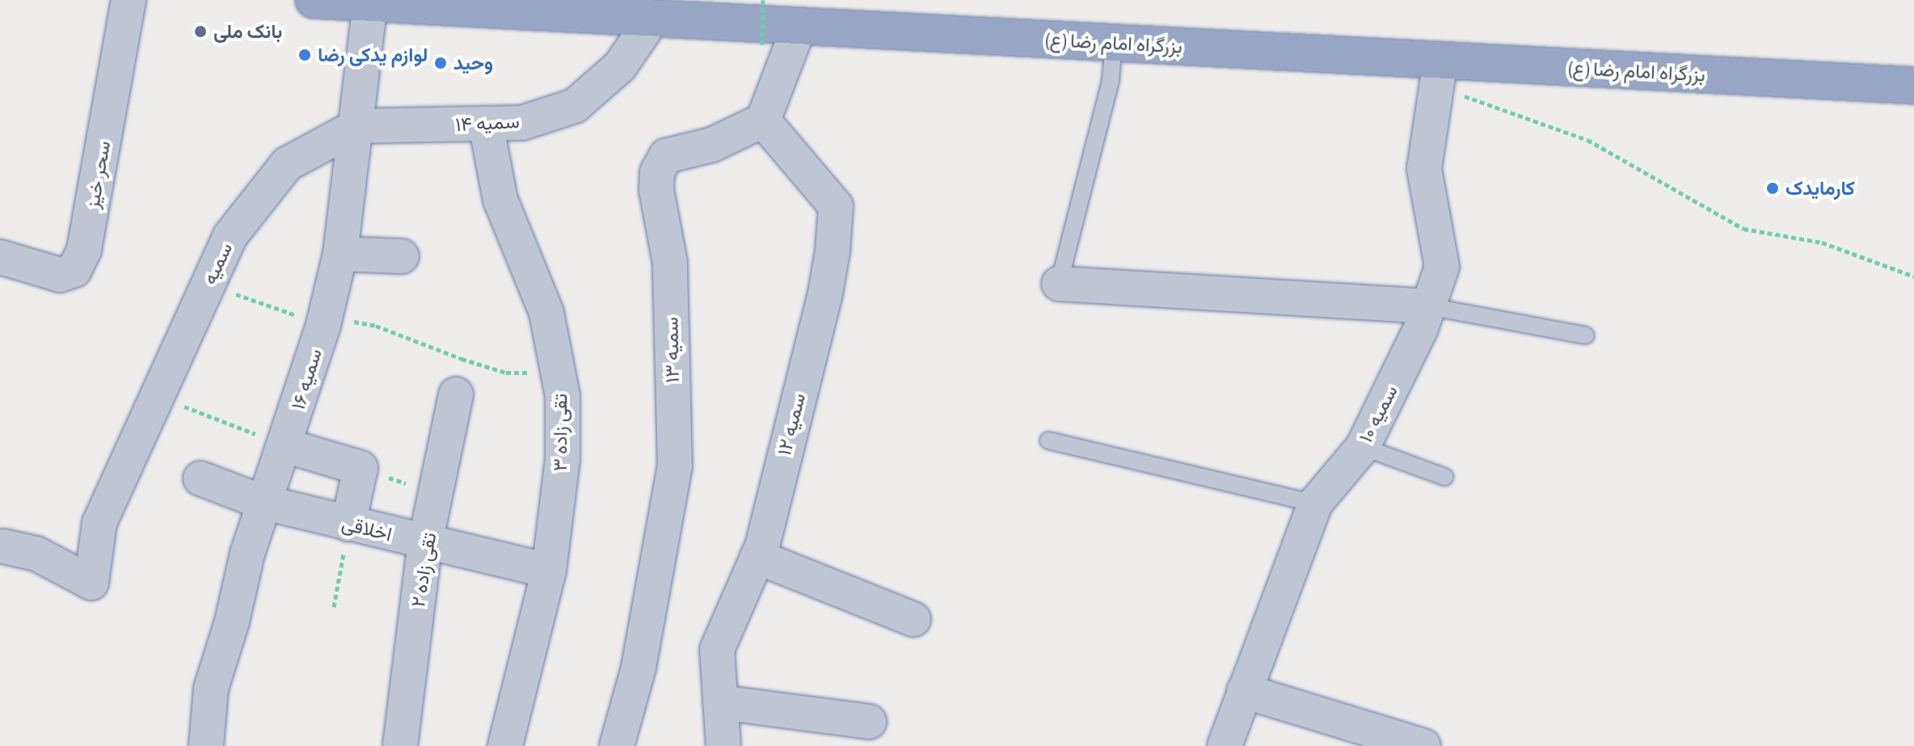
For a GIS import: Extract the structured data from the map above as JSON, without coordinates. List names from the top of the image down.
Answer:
{
  "streets": {
    "highway": ["بزرگراه امام رضا (ع)"],
    "street": [
      "سمیه ۱۴",
      "سحر خیز",
      "سمیه",
      "سمیه ۱۳",
      "سمیه ۱۶",
      "سمیه ۱۰",
      "سمیه ۱۲",
      "تقی زاده ۳",
      "اخلاقی",
      "تقی زاده ۲"
    ]
  },
  "crossings": [
    ["بزرگراه امام رضا (ع)", "سمیه ۱۴"],
    ["بزرگراه امام رضا (ع)", "سمیه ۱۶"],
    ["بزرگراه امام رضا (ع)", "سمیه ۱۰"],
    ["سمیه ۱۴", "سمیه"],
    ["سمیه ۱۴", "سمیه ۱۶"],
    ["سمیه ۱۴", "تقی زاده ۳"],
    ["سمیه", "سمیه ۱۶"],
    ["سمیه ۱۳", "سمیه ۱۲"],
    ["سمیه ۱۶", "اخلاقی"],
    ["تقی زاده ۳", "اخلاقی"],
    ["اخلاقی", "تقی زاده ۲"]
  ],
  "places": [
    "بانک ملی",
    "لوازم یدکی رضا",
    "وحید",
    "کارمایدک"
  ]
}
